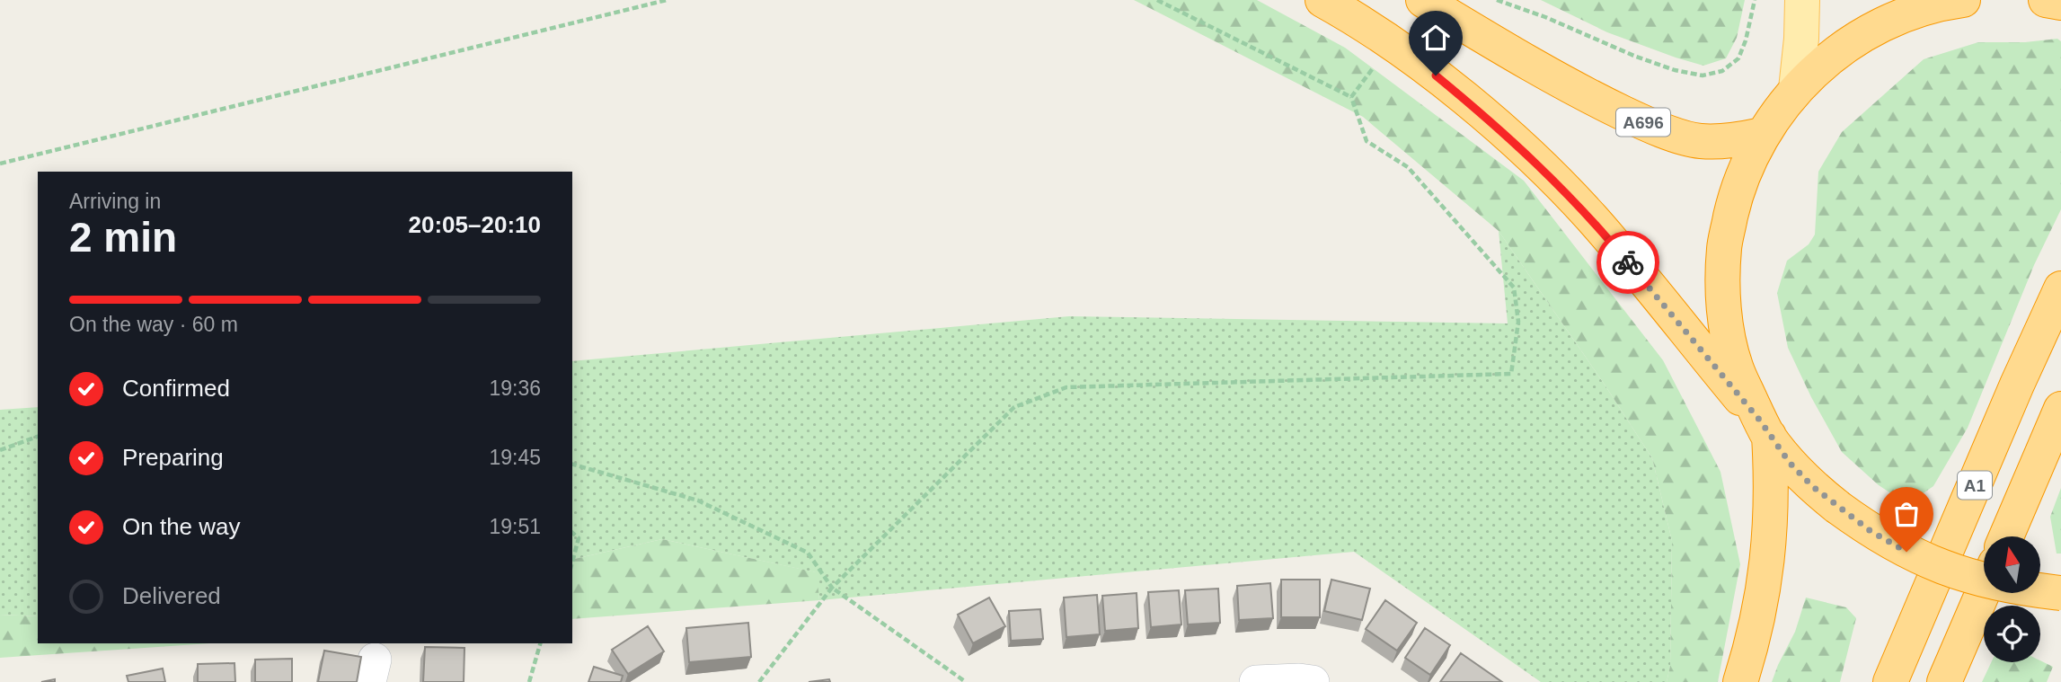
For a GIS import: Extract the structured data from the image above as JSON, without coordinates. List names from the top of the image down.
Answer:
{
  "streets": {
    "highway": ["A696", "A1"]
  },
  "north": "top",
  "page": {
    "heading": ["2 min", "Arriving in", "20:05–20:10"],
    "bar": "On the way · 60 m",
    "list": [
      ["Confirmed", "19:36"],
      ["Preparing", "19:45"],
      ["On the way", "19:51"],
      "Delivered"
    ]
  }
}
